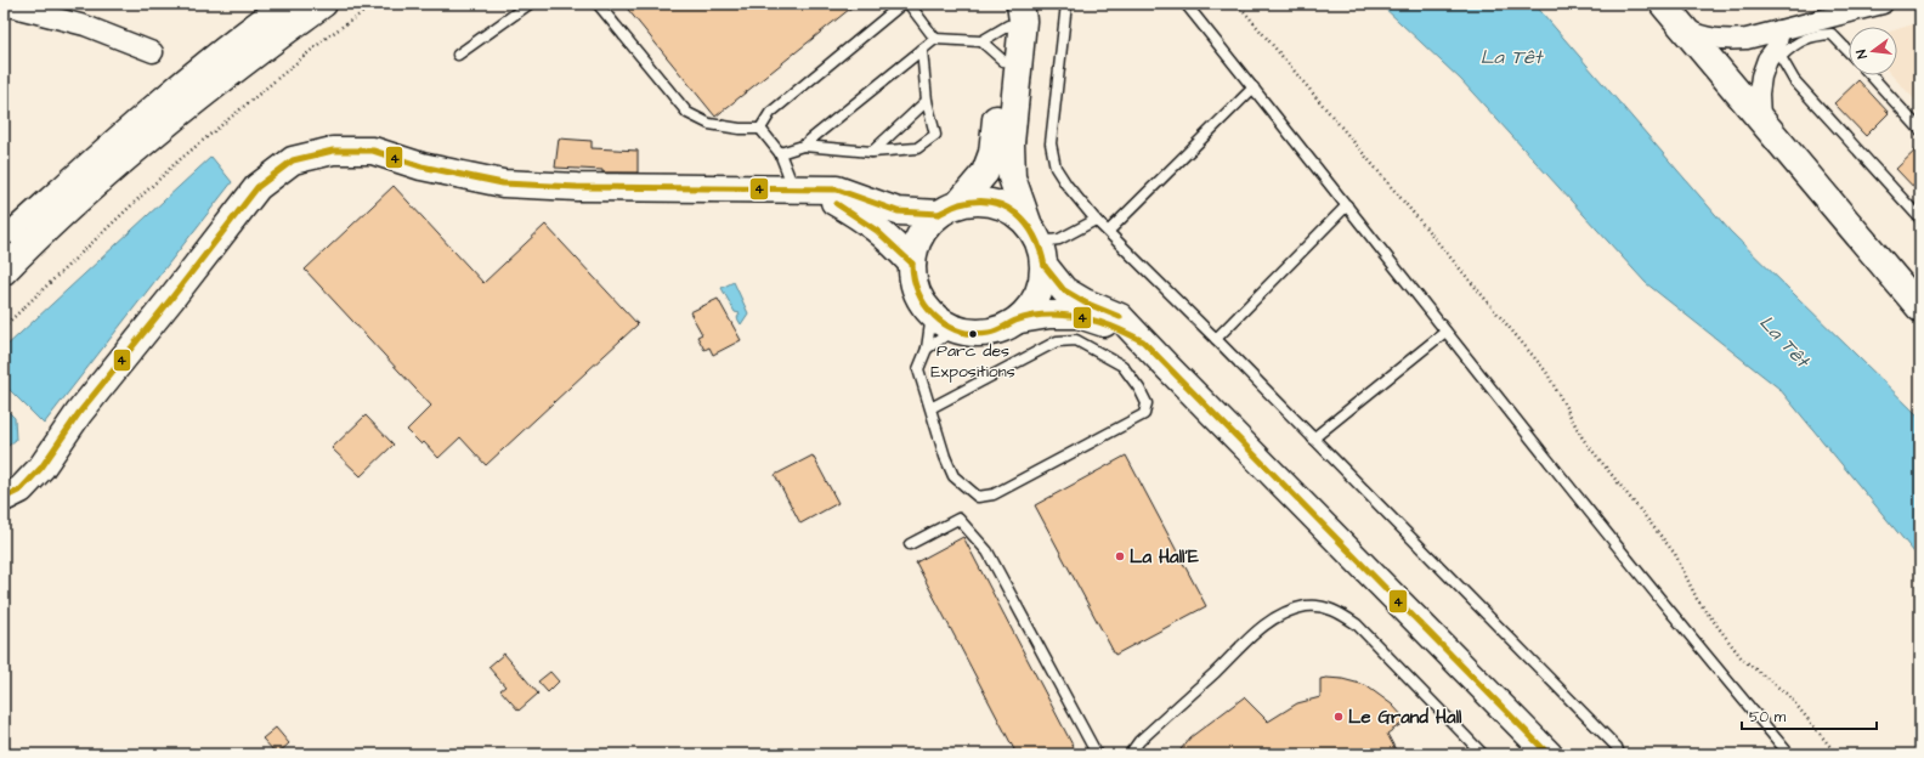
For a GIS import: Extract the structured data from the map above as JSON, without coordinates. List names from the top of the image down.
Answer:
{
  "water": ["La Têt"],
  "places": ["Parc des Expositions", "La Hall'E", "Le Grand Hall"],
  "lines": ["transit line 4"],
  "scale_bar": "50 m",
  "north": "left"
}
